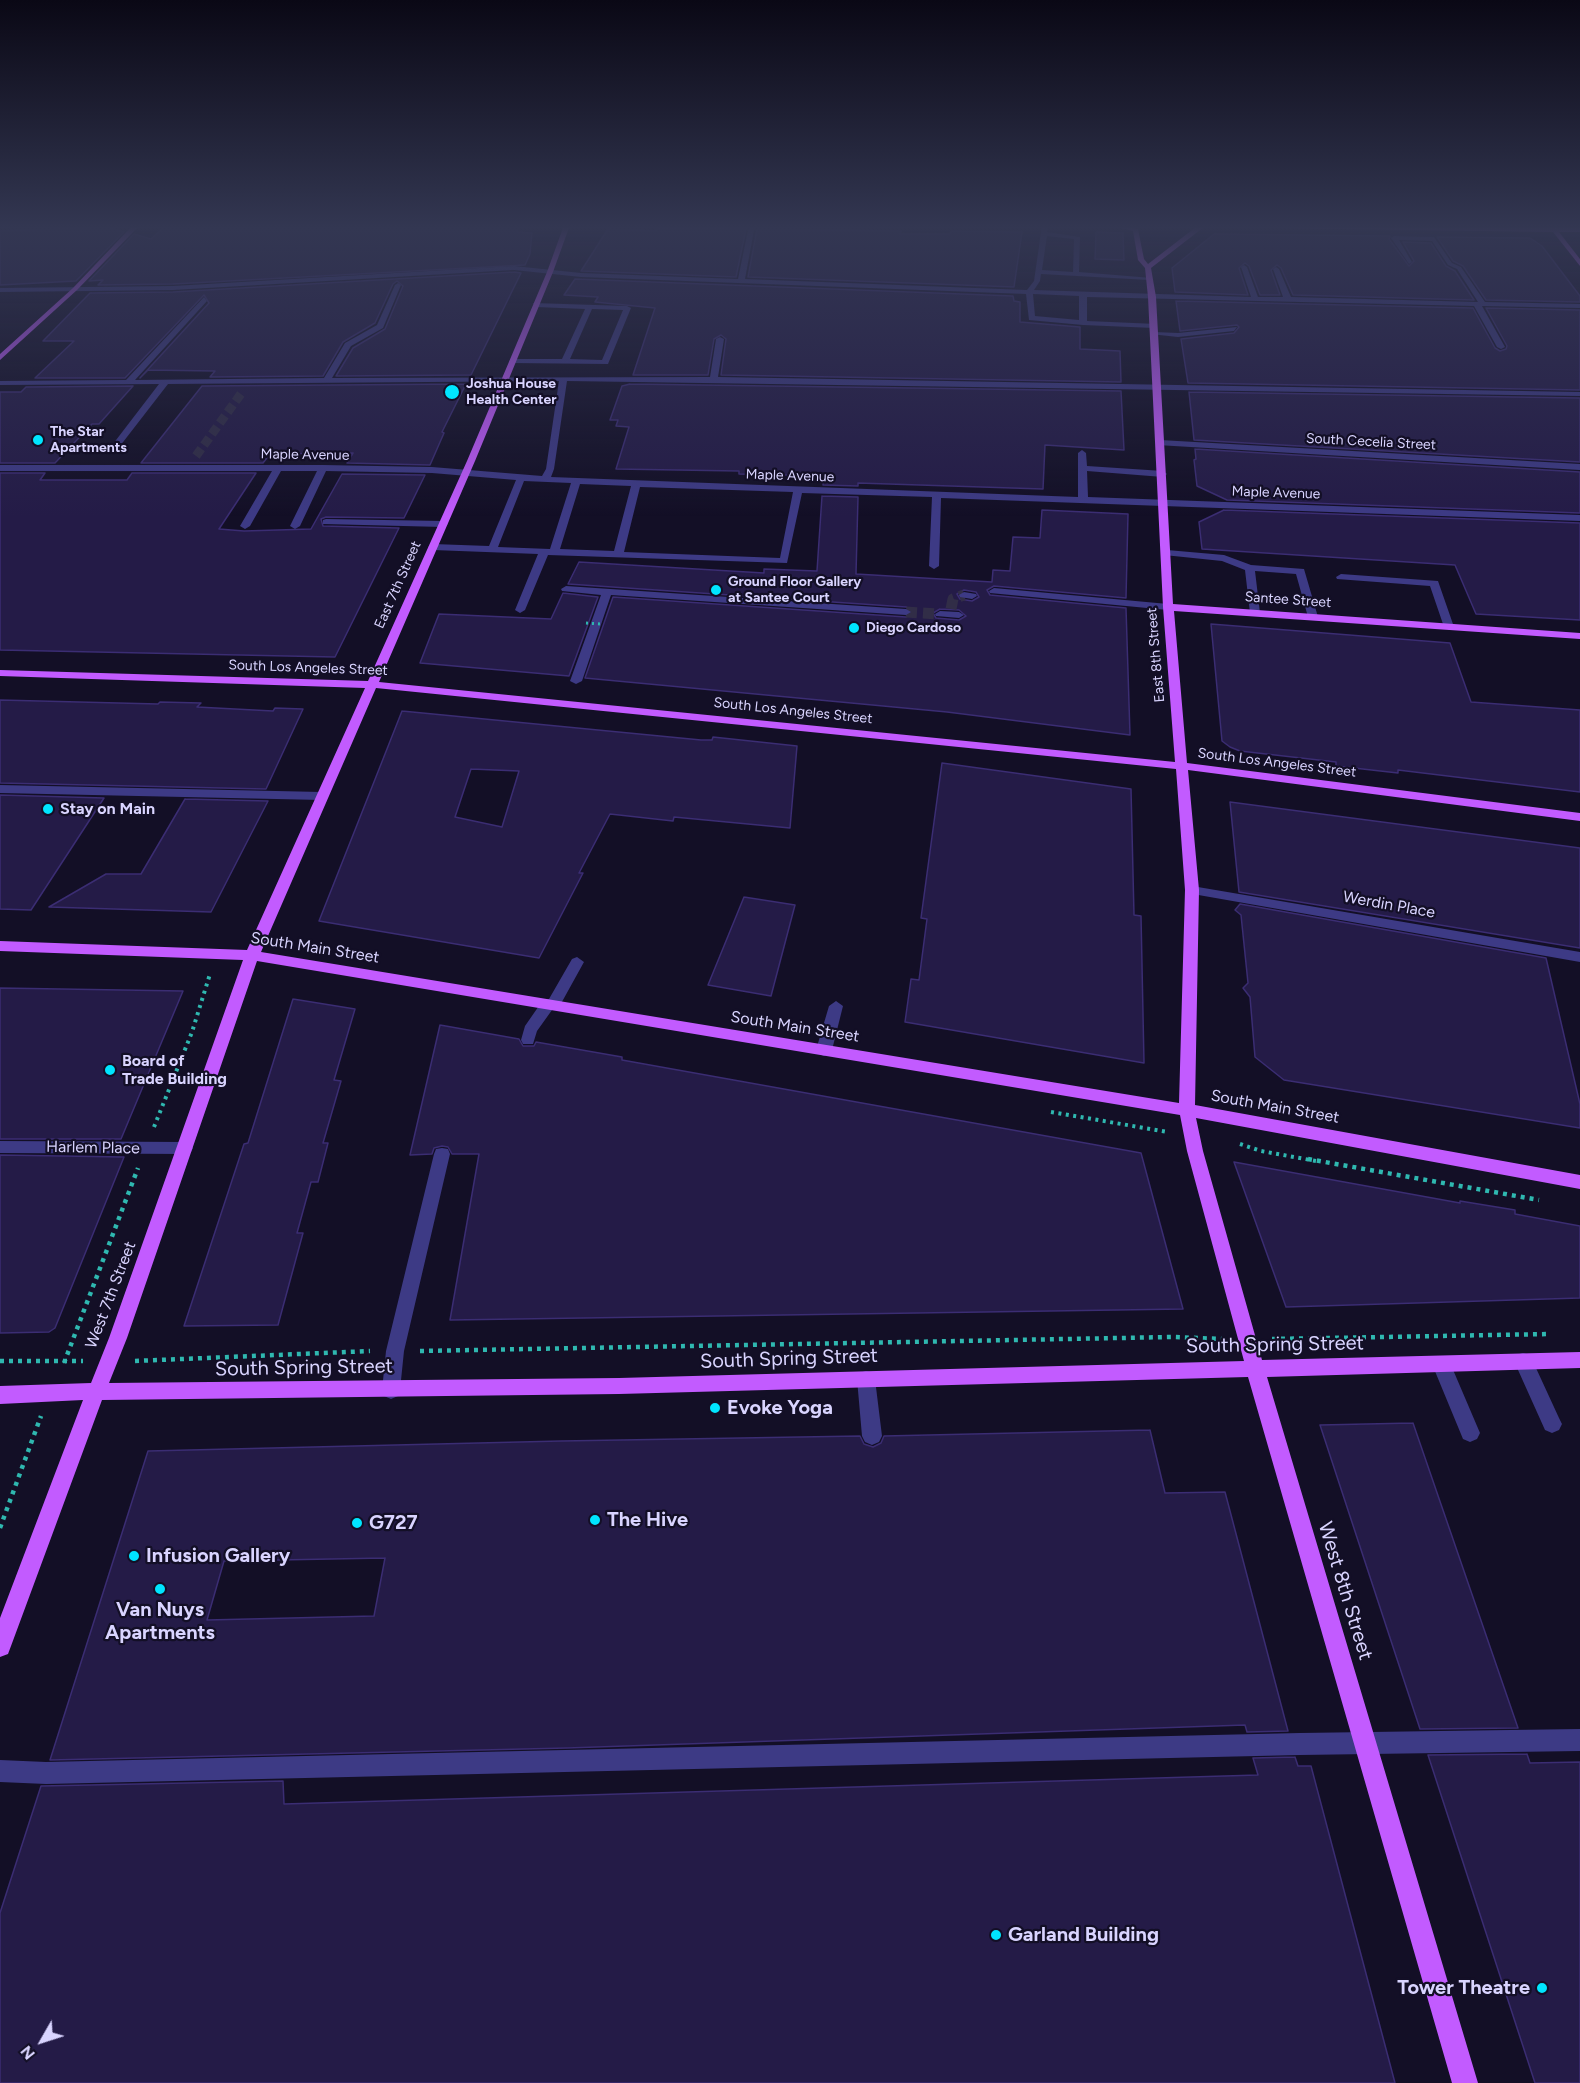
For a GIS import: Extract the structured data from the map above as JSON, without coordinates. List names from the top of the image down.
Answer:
{
  "streets": {
    "main road": [
      "East 7th Street",
      "Santee Street",
      "East 8th Street",
      "South Los Angeles Street",
      "South Main Street",
      "West 7th Street",
      "South Spring Street",
      "West 8th Street"
    ],
    "street": [
      "South Cecelia Street",
      "Maple Avenue",
      "Werdin Place",
      "Harlem Place"
    ]
  },
  "crossings": [
    ["South Cecelia Street", "East 8th Street"],
    ["Maple Avenue", "East 7th Street"],
    ["Maple Avenue", "East 8th Street"],
    ["East 7th Street", "South Los Angeles Street"],
    ["East 7th Street", "South Main Street"],
    ["East 7th Street", "West 7th Street"],
    ["Santee Street", "East 8th Street"],
    ["East 8th Street", "South Los Angeles Street"],
    ["East 8th Street", "Werdin Place"],
    ["East 8th Street", "South Main Street"],
    ["East 8th Street", "West 8th Street"],
    ["South Main Street", "West 7th Street"],
    ["South Main Street", "West 8th Street"],
    ["Harlem Place", "West 7th Street"],
    ["West 7th Street", "South Spring Street"],
    ["South Spring Street", "West 8th Street"]
  ],
  "places": [
    "Joshua House Health Center",
    "The Star Apartments",
    "Ground Floor Gallery at Santee Court",
    "Diego Cardoso",
    "Stay on Main",
    "Board of Trade Building",
    "Evoke Yoga",
    "The Hive",
    "G727",
    "Infusion Gallery",
    "Van Nuys Apartments",
    "Garland Building",
    "Tower Theatre"
  ],
  "north": "bottom left"
}
